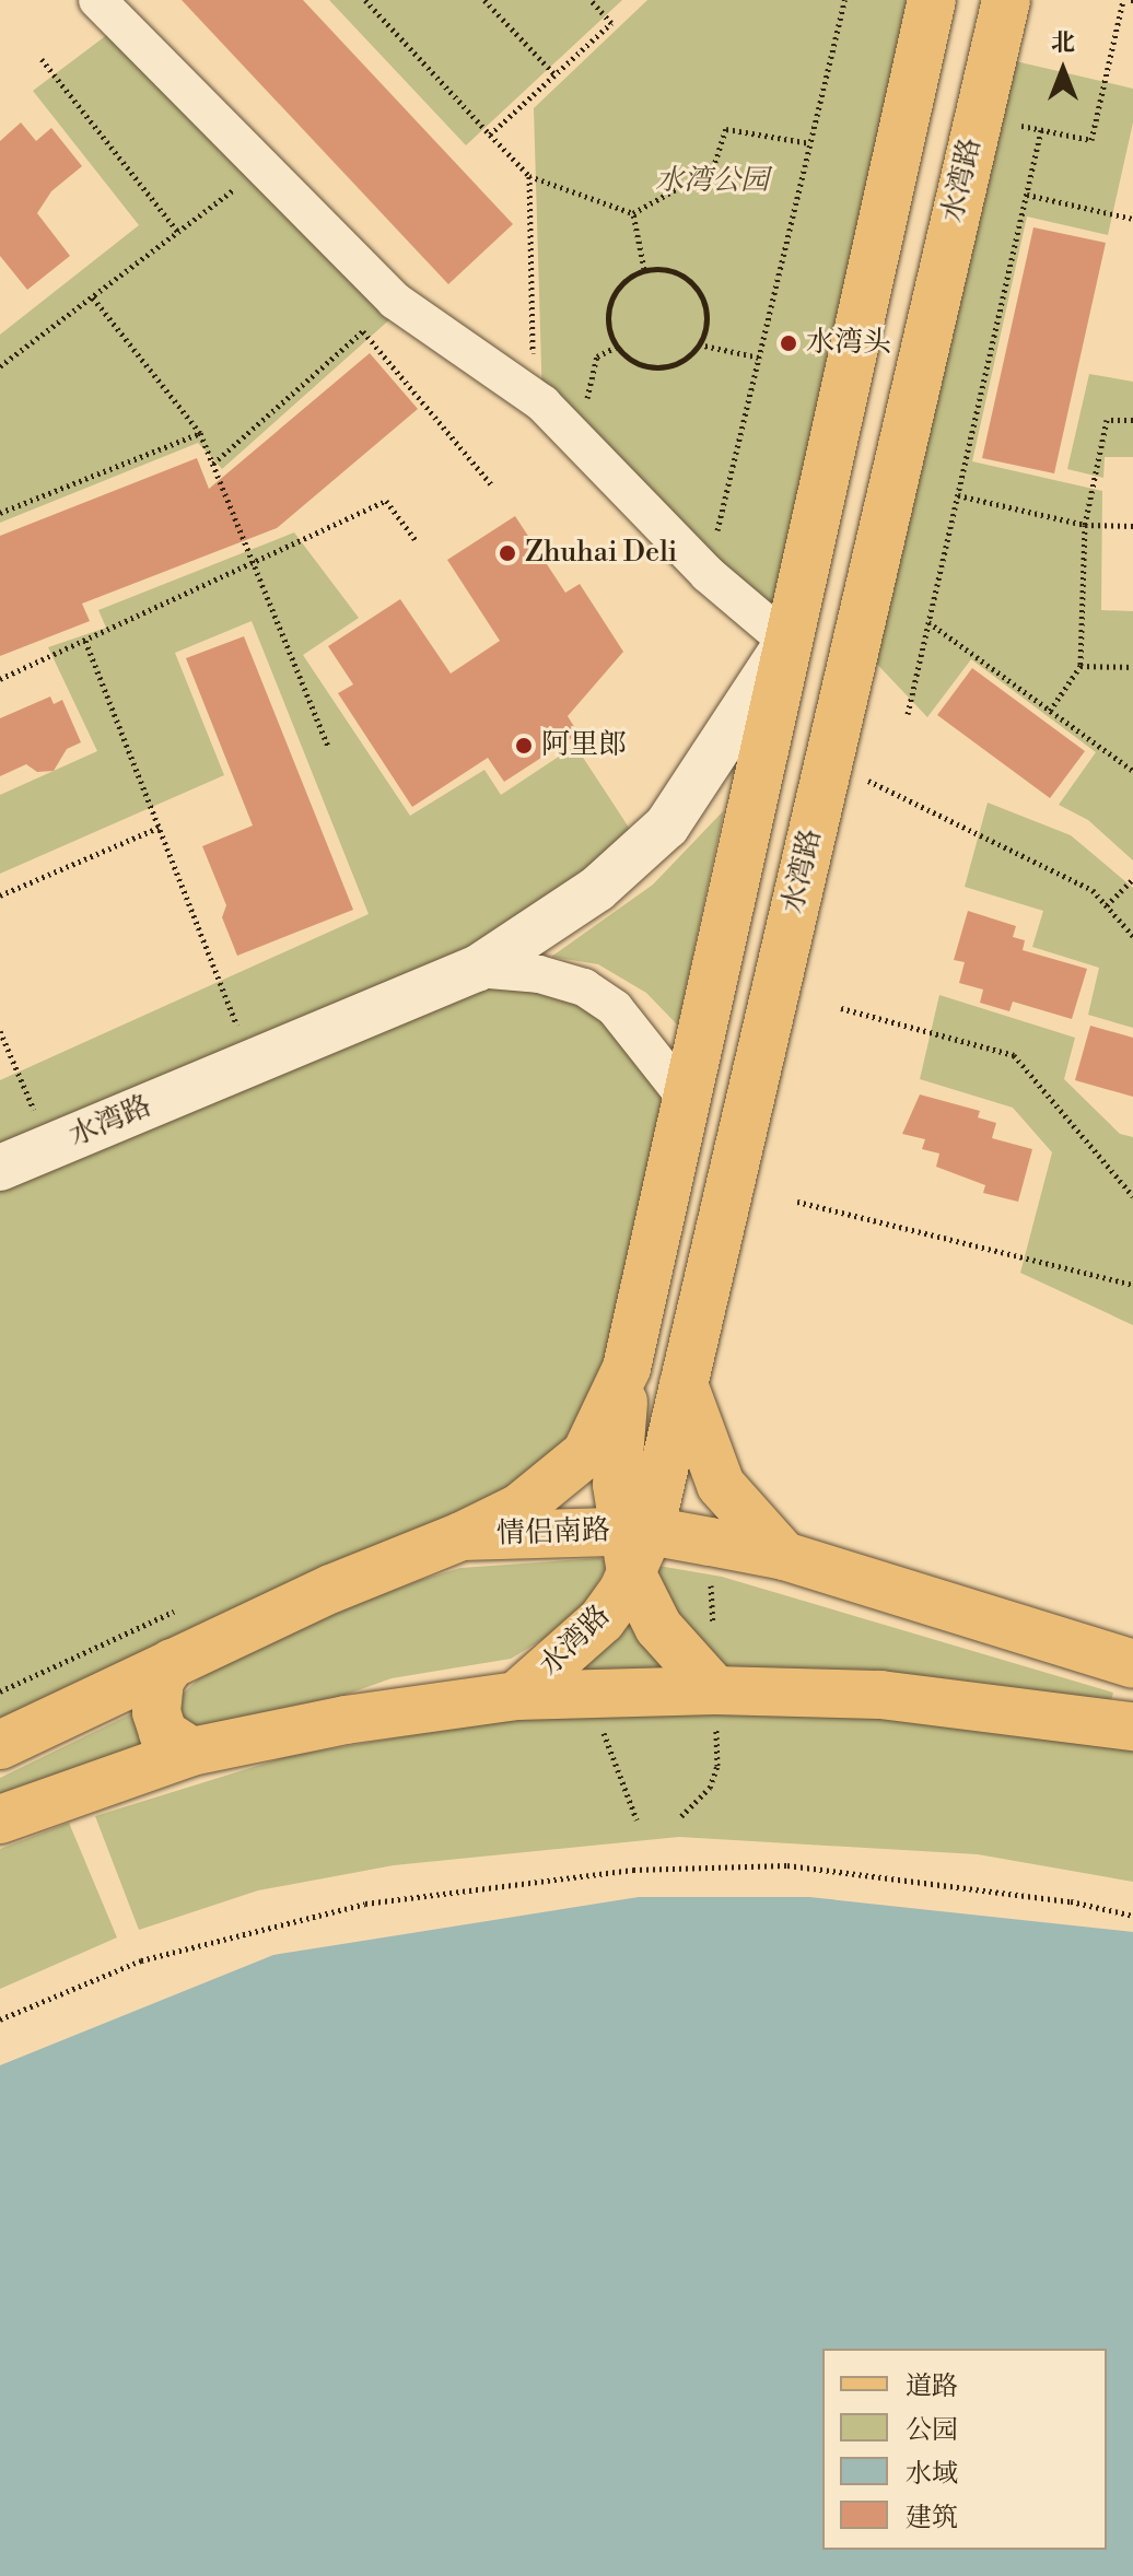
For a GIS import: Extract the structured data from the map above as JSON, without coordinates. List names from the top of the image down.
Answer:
{
  "streets": {
    "main road": ["水湾路", "情侣南路"]
  },
  "crossings": [
    ["水湾路", "情侣南路"]
  ],
  "parks": ["水湾公园"],
  "places": ["水湾头", "Zhuhai Deli", "阿里郎"],
  "legend": [
    "道路",
    "公园",
    "水域",
    "建筑"
  ],
  "north": "top"
}
